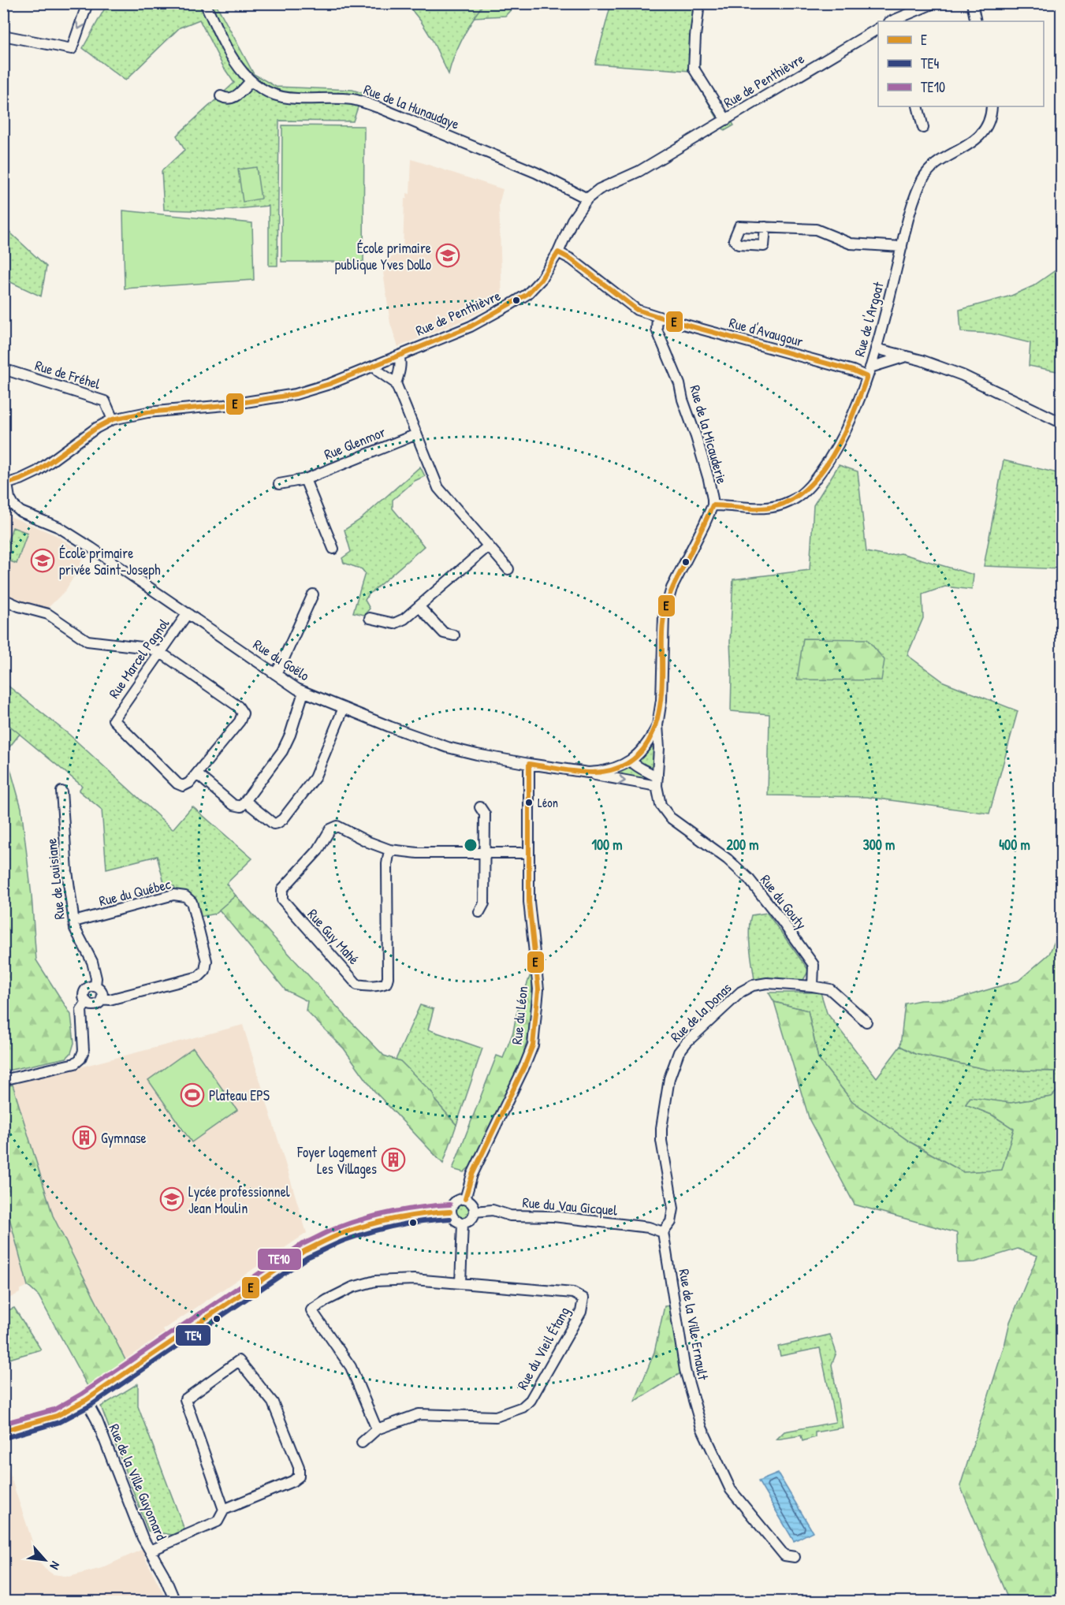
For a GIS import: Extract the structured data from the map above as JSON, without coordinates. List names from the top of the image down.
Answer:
{
  "streets": {
    "street": [
      "Rue de Penthièvre",
      "Rue de la Hunaudaye",
      "Rue de l'Argoat",
      "Rue d'Avaugour",
      "Rue de Fréhel",
      "Rue de la Micauderie",
      "Rue Glenmor",
      "Rue Marcel Pagnol",
      "Rue du Goëlo",
      "Rue de Louisiane",
      "Rue du Québec",
      "Rue du Gouty",
      "Rue Guy Mahé",
      "Rue de la Donas",
      "Rue du Léon",
      "Rue du Vau Gicquel",
      "Rue de la Ville Ernault",
      "Rue du Vieil Étang",
      "Rue de la Ville Guyomard"
    ]
  },
  "crossings": [
    ["Rue de Penthièvre", "Rue de la Hunaudaye"],
    ["Rue de Penthièvre", "Rue de Fréhel"],
    ["Rue de Penthièvre", "Rue du Goëlo"],
    ["Rue de l'Argoat", "Rue d'Avaugour"],
    ["Rue de l'Argoat", "Rue de la Micauderie"],
    ["Rue d'Avaugour", "Rue de la Micauderie"],
    ["Rue de la Micauderie", "Rue du Goëlo"],
    ["Rue de la Micauderie", "Rue du Gouty"],
    ["Rue Marcel Pagnol", "Rue du Goëlo"],
    ["Rue du Goëlo", "Rue du Gouty"],
    ["Rue du Goëlo", "Rue du Léon"],
    ["Rue de Louisiane", "Rue du Québec"],
    ["Rue du Gouty", "Rue de la Donas"],
    ["Rue Guy Mahé", "Rue du Léon"],
    ["Rue de la Donas", "Rue du Vau Gicquel"],
    ["Rue de la Donas", "Rue de la Ville Ernault"],
    ["Rue du Léon", "Rue du Vau Gicquel"],
    ["Rue du Vau Gicquel", "Rue de la Ville Ernault"]
  ],
  "places": {
    "school or university": ["École primaire publique Yves Dollo", "École primaire privée Saint-Joseph", "Lycée professionnel Jean Moulin"],
    "other": ["Léon"],
    "sports": ["Plateau EPS"],
    "building": ["Gymnase", "Foyer logement Les Villages"]
  },
  "lines": ["transit line E", "transit line TE10", "transit line TE4"],
  "legend": ["E", "TE4", "TE10"],
  "north": "bottom right",
  "rings": [
    "100 m",
    "200 m",
    "300 m",
    "400 m"
  ]
}
